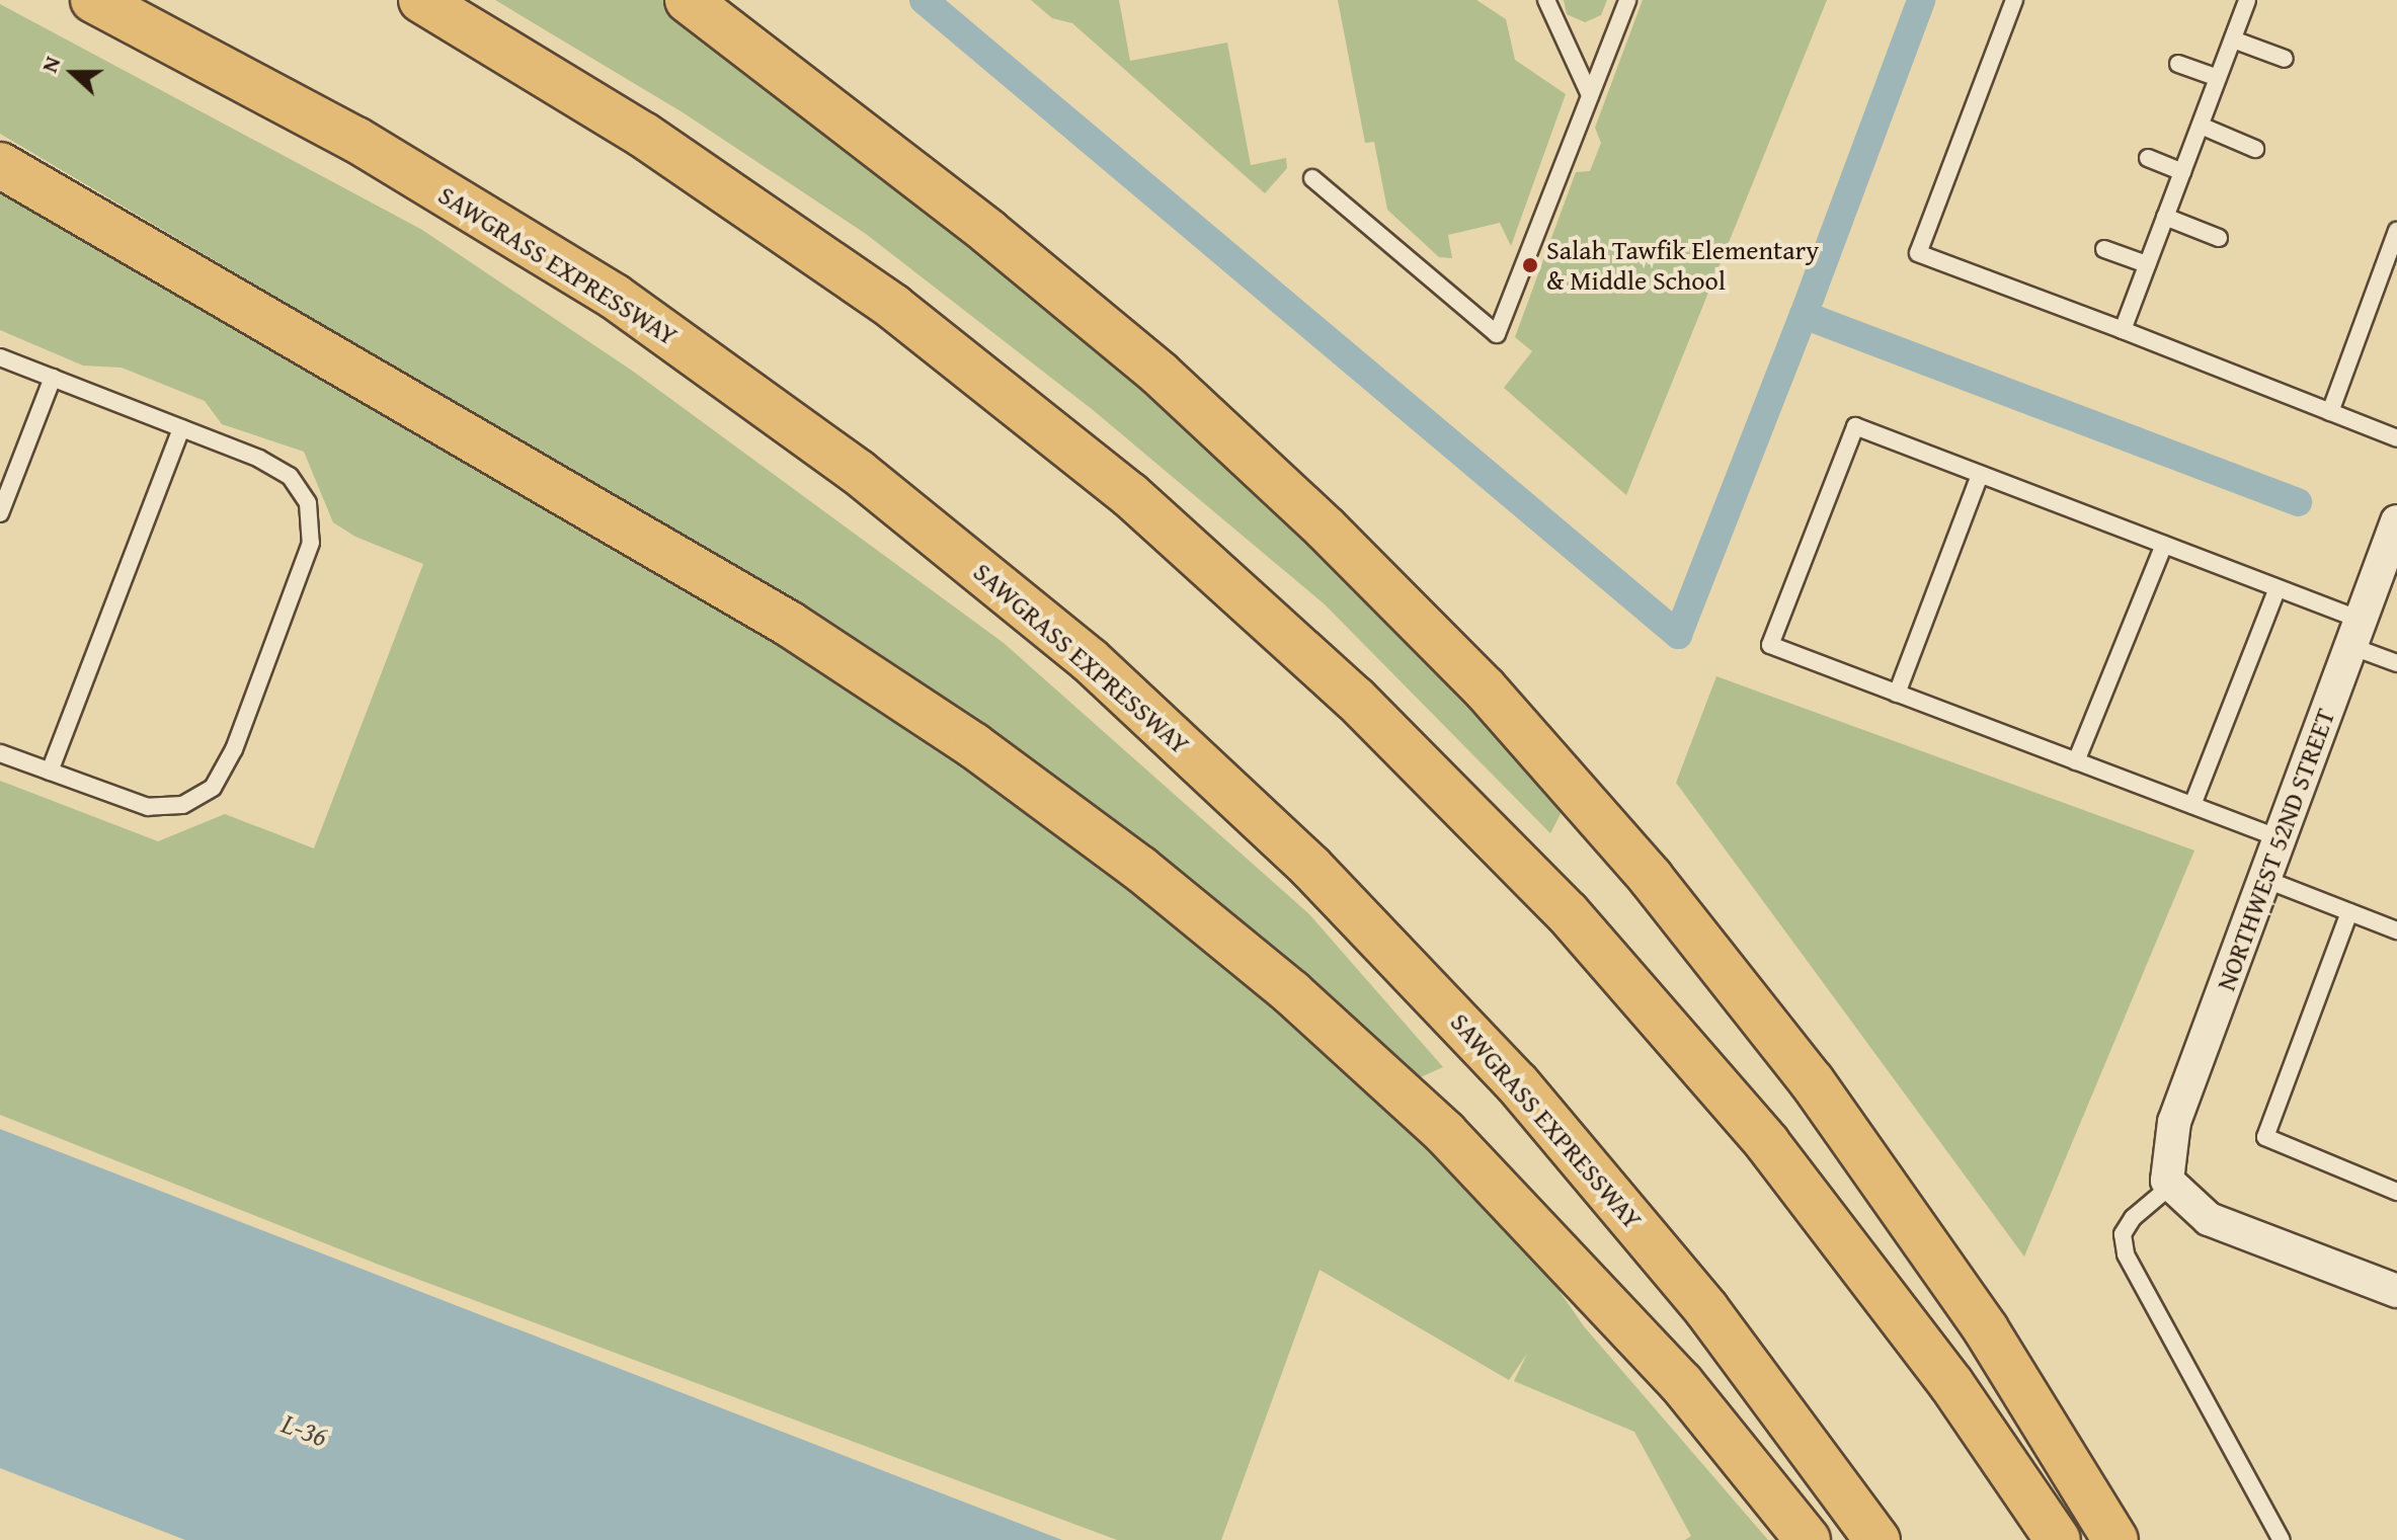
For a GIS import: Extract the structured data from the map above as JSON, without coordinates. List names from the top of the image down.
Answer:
{
  "streets": {
    "highway": ["SAWGRASS EXPRESSWAY"],
    "street": ["NORTHWEST 52ND STREET"]
  },
  "water": ["L-36"],
  "places": ["Salah Tawfik Elementary & Middle School"],
  "north": "left"
}
